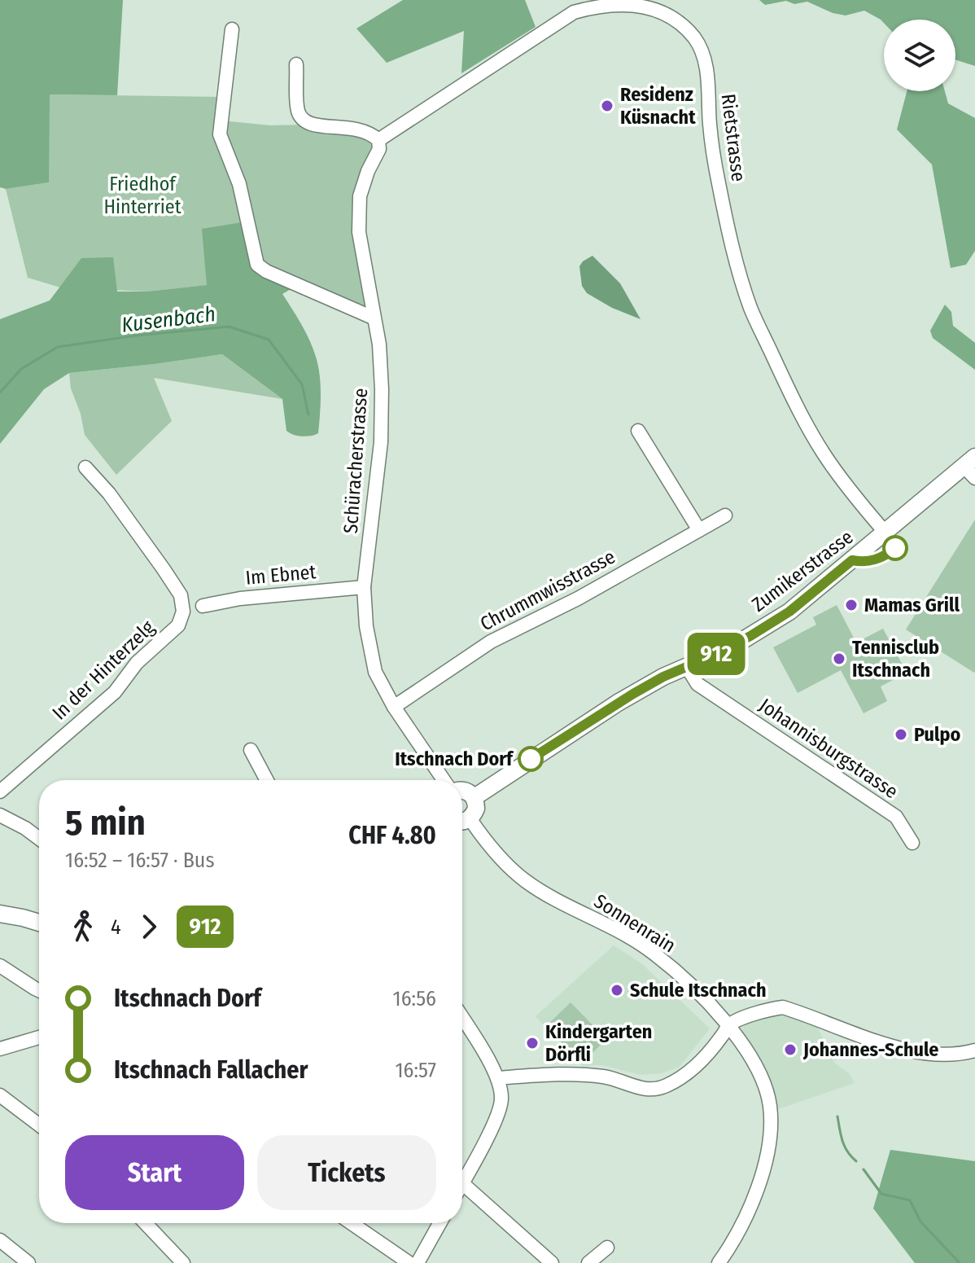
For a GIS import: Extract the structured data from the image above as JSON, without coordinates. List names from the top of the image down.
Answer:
{
  "streets": {
    "main road": ["Zumikerstrasse"],
    "street": [
      "Rietstrasse",
      "Schüracherstrasse",
      "Im Ebnet",
      "Chrummwisstrasse",
      "In der Hinterzelg",
      "Johannisburgstrasse",
      "Sonnenrain"
    ]
  },
  "crossings": [
    ["Rietstrasse", "Schüracherstrasse"],
    ["Rietstrasse", "Zumikerstrasse"],
    ["Schüracherstrasse", "Im Ebnet"],
    ["Schüracherstrasse", "Chrummwisstrasse"],
    ["Zumikerstrasse", "Johannisburgstrasse"]
  ],
  "water": ["Kusenbach"],
  "parks": ["Friedhof Hinterriet"],
  "places": [
    "Residenz Küsnacht",
    "Mamas Grill",
    "Tennisclub Itschnach",
    "Pulpo",
    "Itschnach Dorf",
    "Schule Itschnach",
    "Kindergarten Dörfli",
    "Johannes-Schule"
  ],
  "lines": ["bus line 912"],
  "page": {
    "on_map": "912",
    "heading": ["5 min", "16:52 – 16:57 · Bus", "CHF 4.80"],
    "legs": ["4", "912"],
    "list": [
      {
        "name": "Itschnach Dorf",
        "value": "16:56"
      },
      {
        "name": "Itschnach Fallacher",
        "value": "16:57"
      }
    ],
    "buttons": ["Start", "Tickets"]
  }
}
